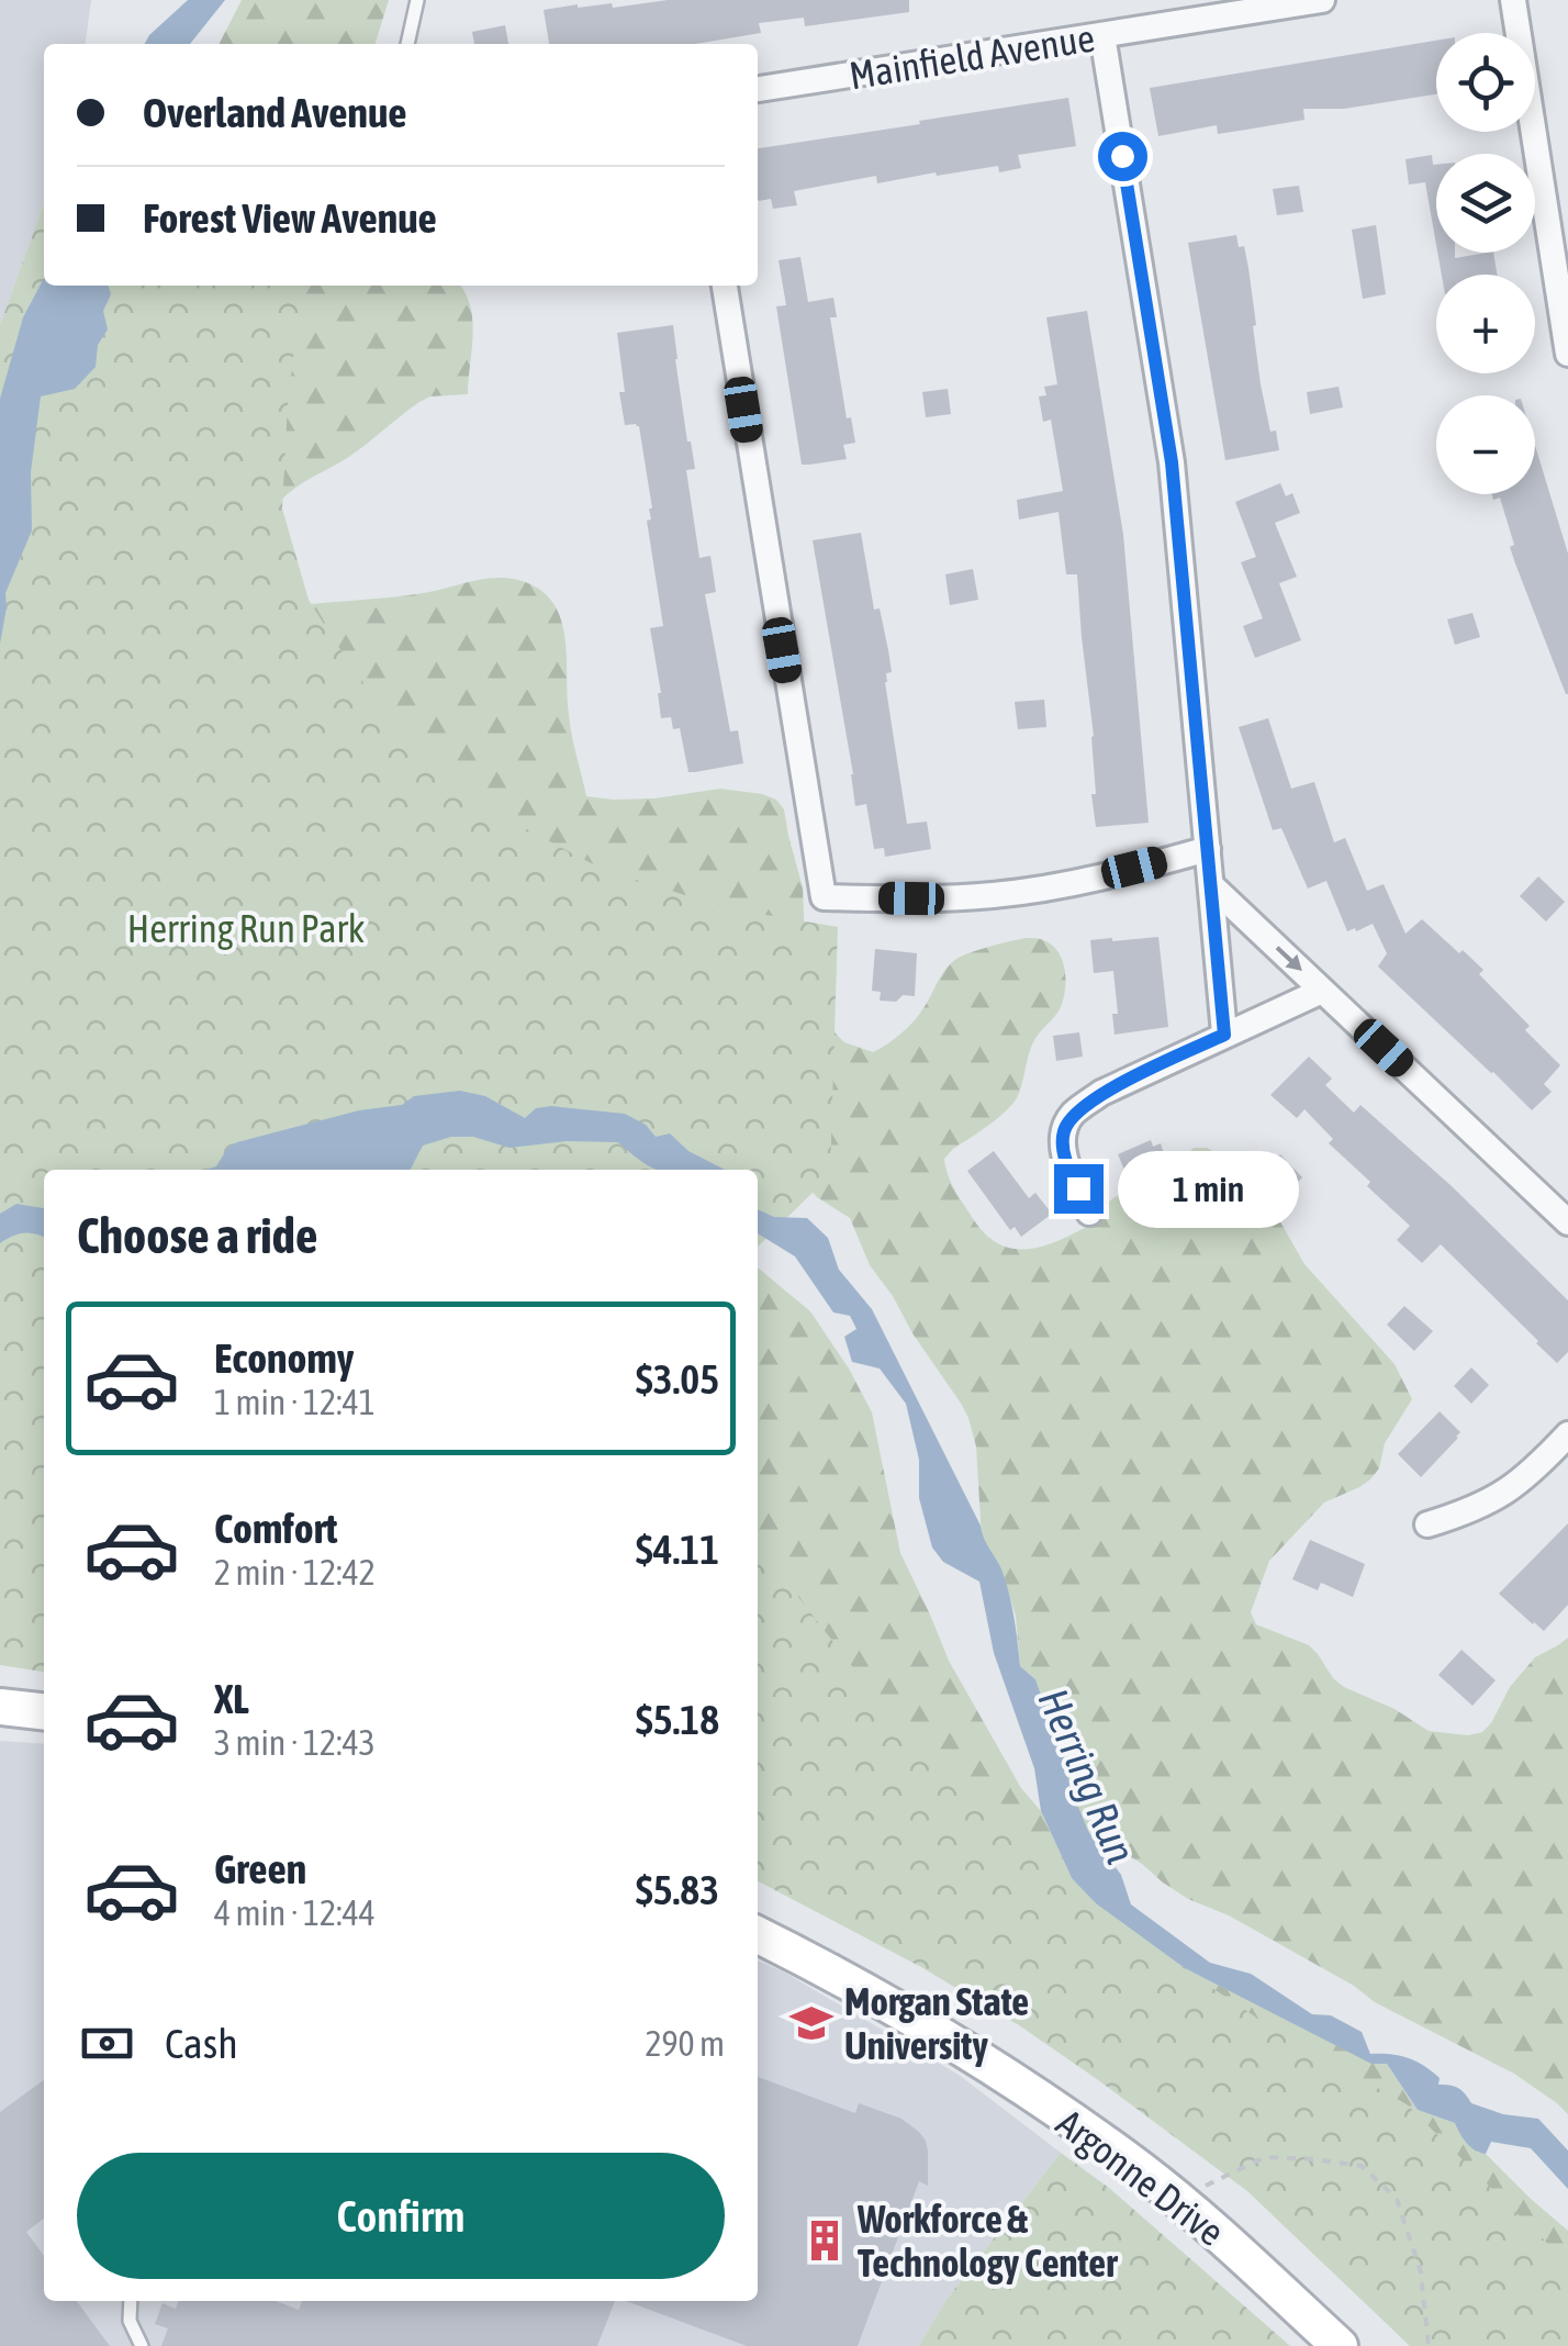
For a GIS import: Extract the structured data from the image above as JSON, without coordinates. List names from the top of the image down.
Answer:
{
  "streets": {
    "main road": ["Argonne Drive"],
    "street": ["Mainfield Avenue"]
  },
  "water": ["Herring Run"],
  "parks": ["Herring Run Park"],
  "places": {
    "school or university": ["Morgan State University"],
    "building": ["Workforce & Technology Center"]
  },
  "page": {
    "map_buttons": ["+", "−"],
    "banner": ["Overland Avenue", "Forest View Avenue"],
    "bubble": "1 min",
    "heading": "Choose a ride",
    "list": [
      {
        "name": "Economy",
        "note": "1 min · 12:41",
        "value": "$3.05"
      },
      {
        "name": "Comfort",
        "note": "2 min · 12:42",
        "value": "$4.11"
      },
      {
        "name": "XL",
        "note": "3 min · 12:43",
        "value": "$5.18"
      },
      {
        "name": "Green",
        "note": "4 min · 12:44",
        "value": "$5.83"
      }
    ],
    "pay": ["Cash", "290 m"],
    "buttons": "Confirm"
  }
}
